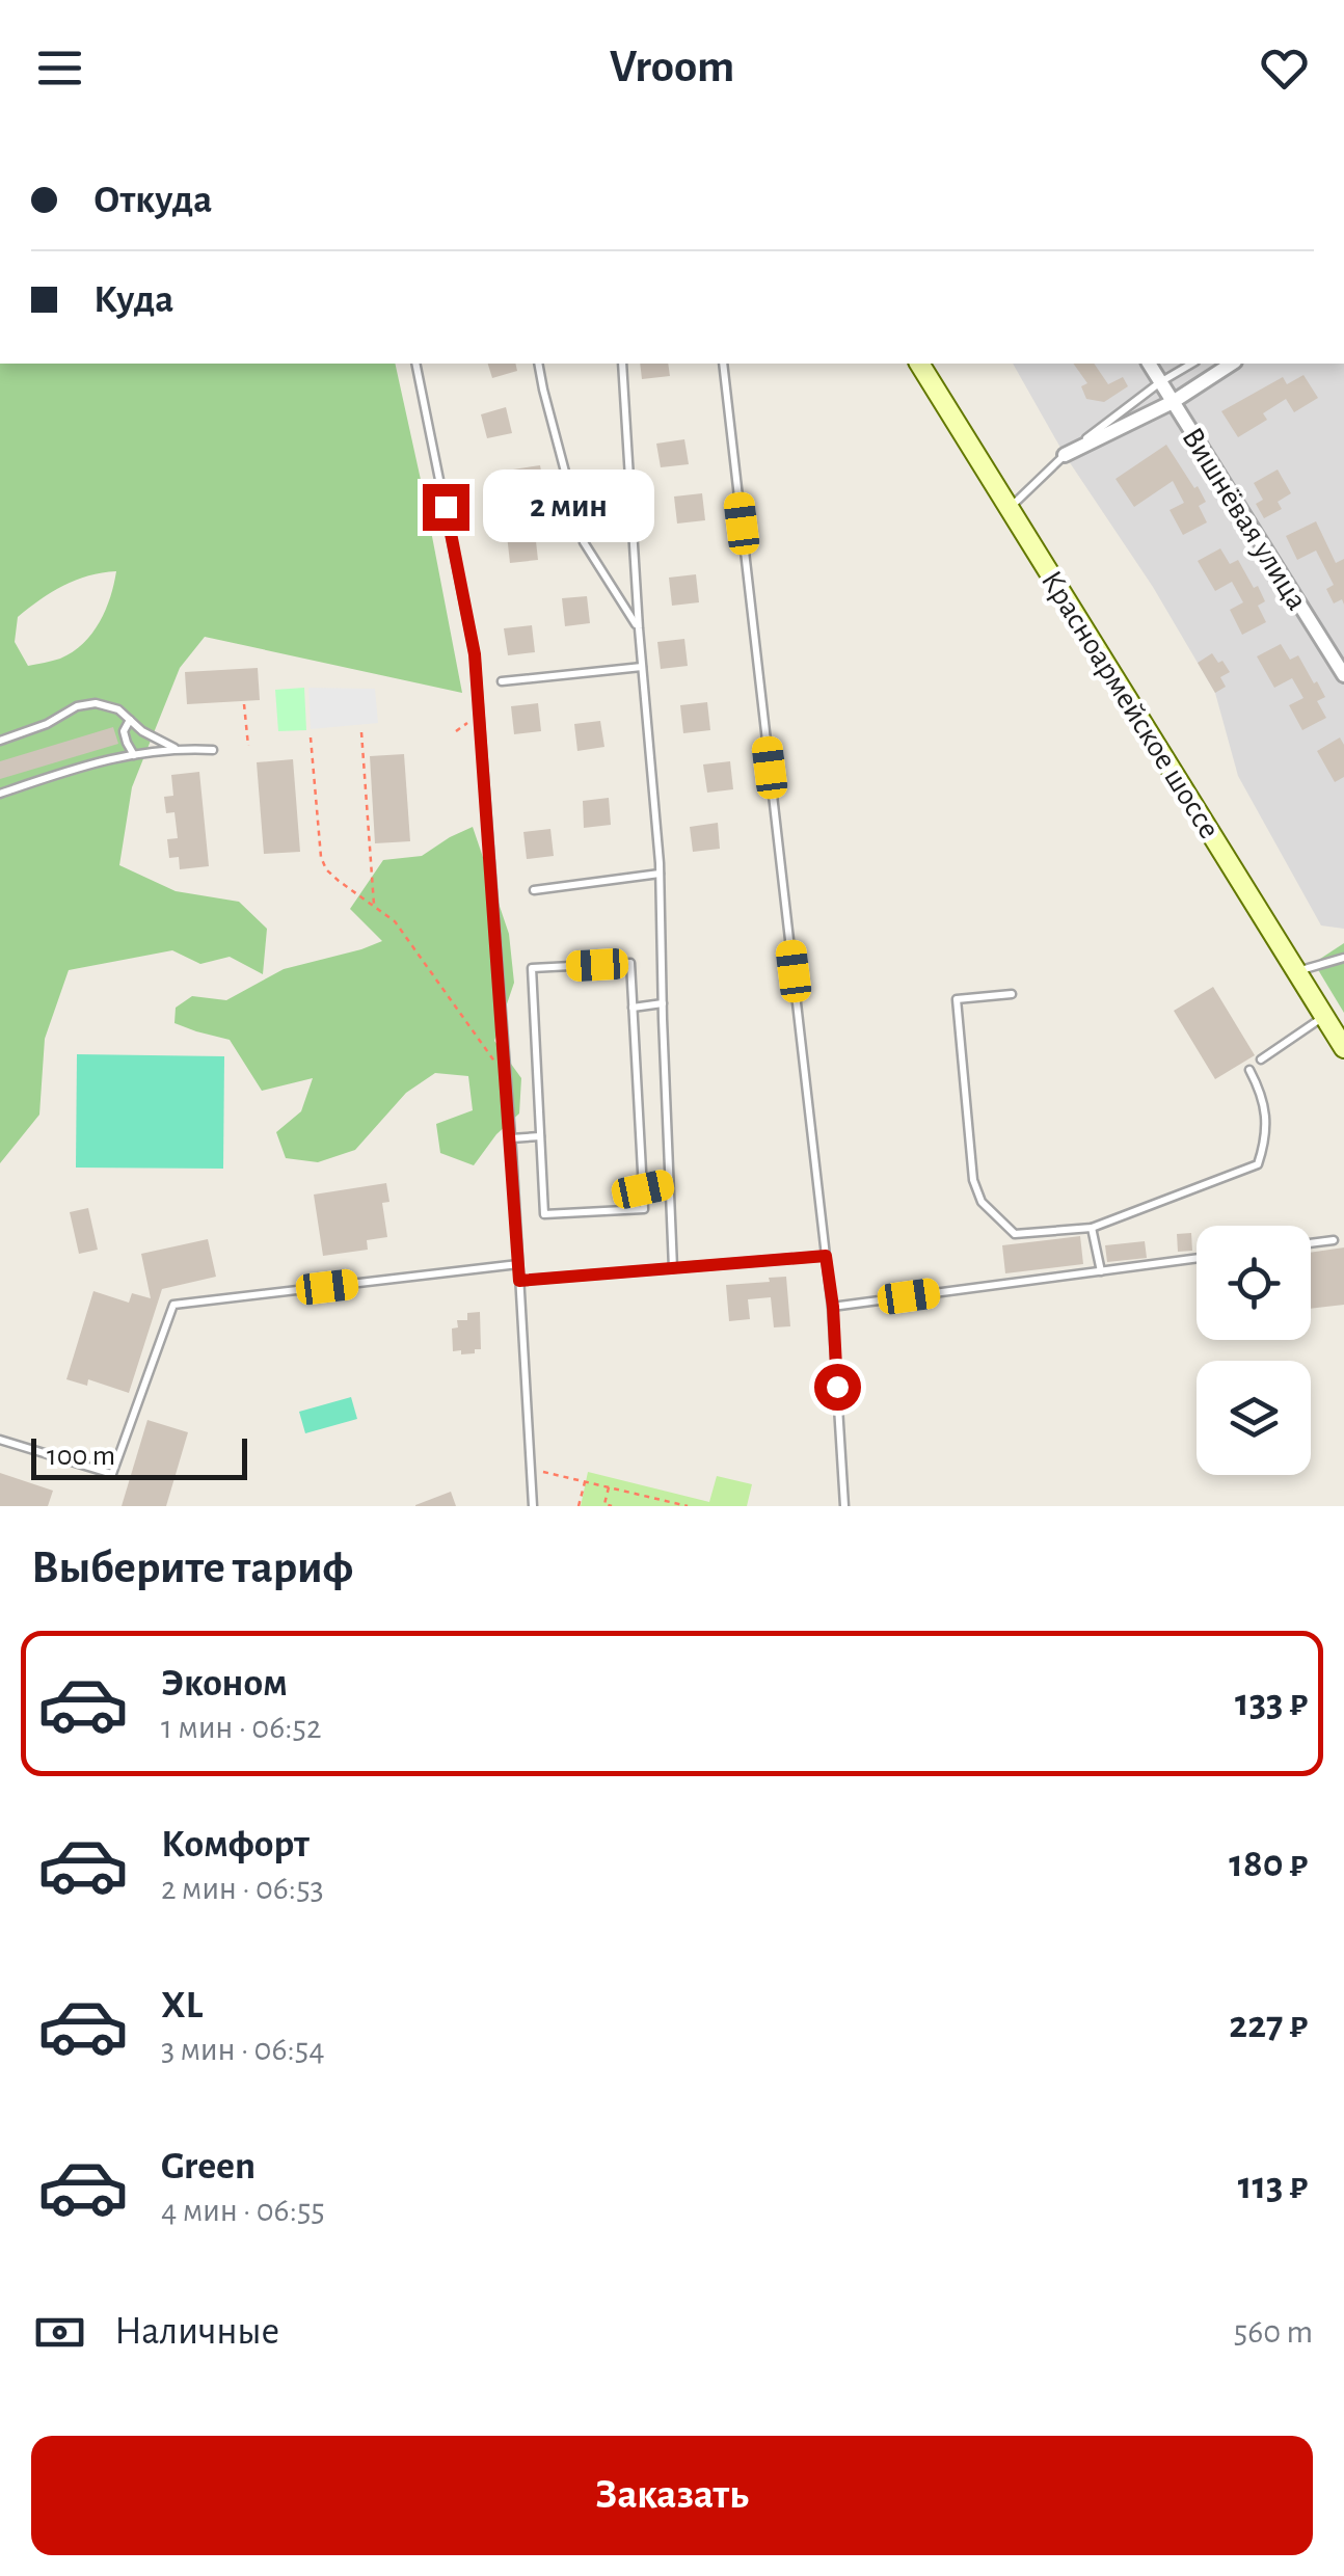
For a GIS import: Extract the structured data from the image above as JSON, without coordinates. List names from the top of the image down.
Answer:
{
  "streets": {
    "main road": ["Красноармейское шоссе"],
    "street": ["Вишнёвая улица"]
  },
  "scale_bar": "100 m",
  "page": {
    "header": "Vroom",
    "banner": ["Откуда", "Куда"],
    "bubble": "2 мин",
    "scale": "100 m",
    "heading": "Выберите тариф",
    "list": [
      {
        "name": "Эконом",
        "note": "1 мин · 06:52",
        "value": "133 ₽"
      },
      {
        "name": "Комфорт",
        "note": "2 мин · 06:53",
        "value": "180 ₽"
      },
      {
        "name": "XL",
        "note": "3 мин · 06:54",
        "value": "227 ₽"
      },
      {
        "name": "Green",
        "note": "4 мин · 06:55",
        "value": "113 ₽"
      }
    ],
    "pay": ["Наличные", "560 m"],
    "buttons": "Заказать"
  }
}
